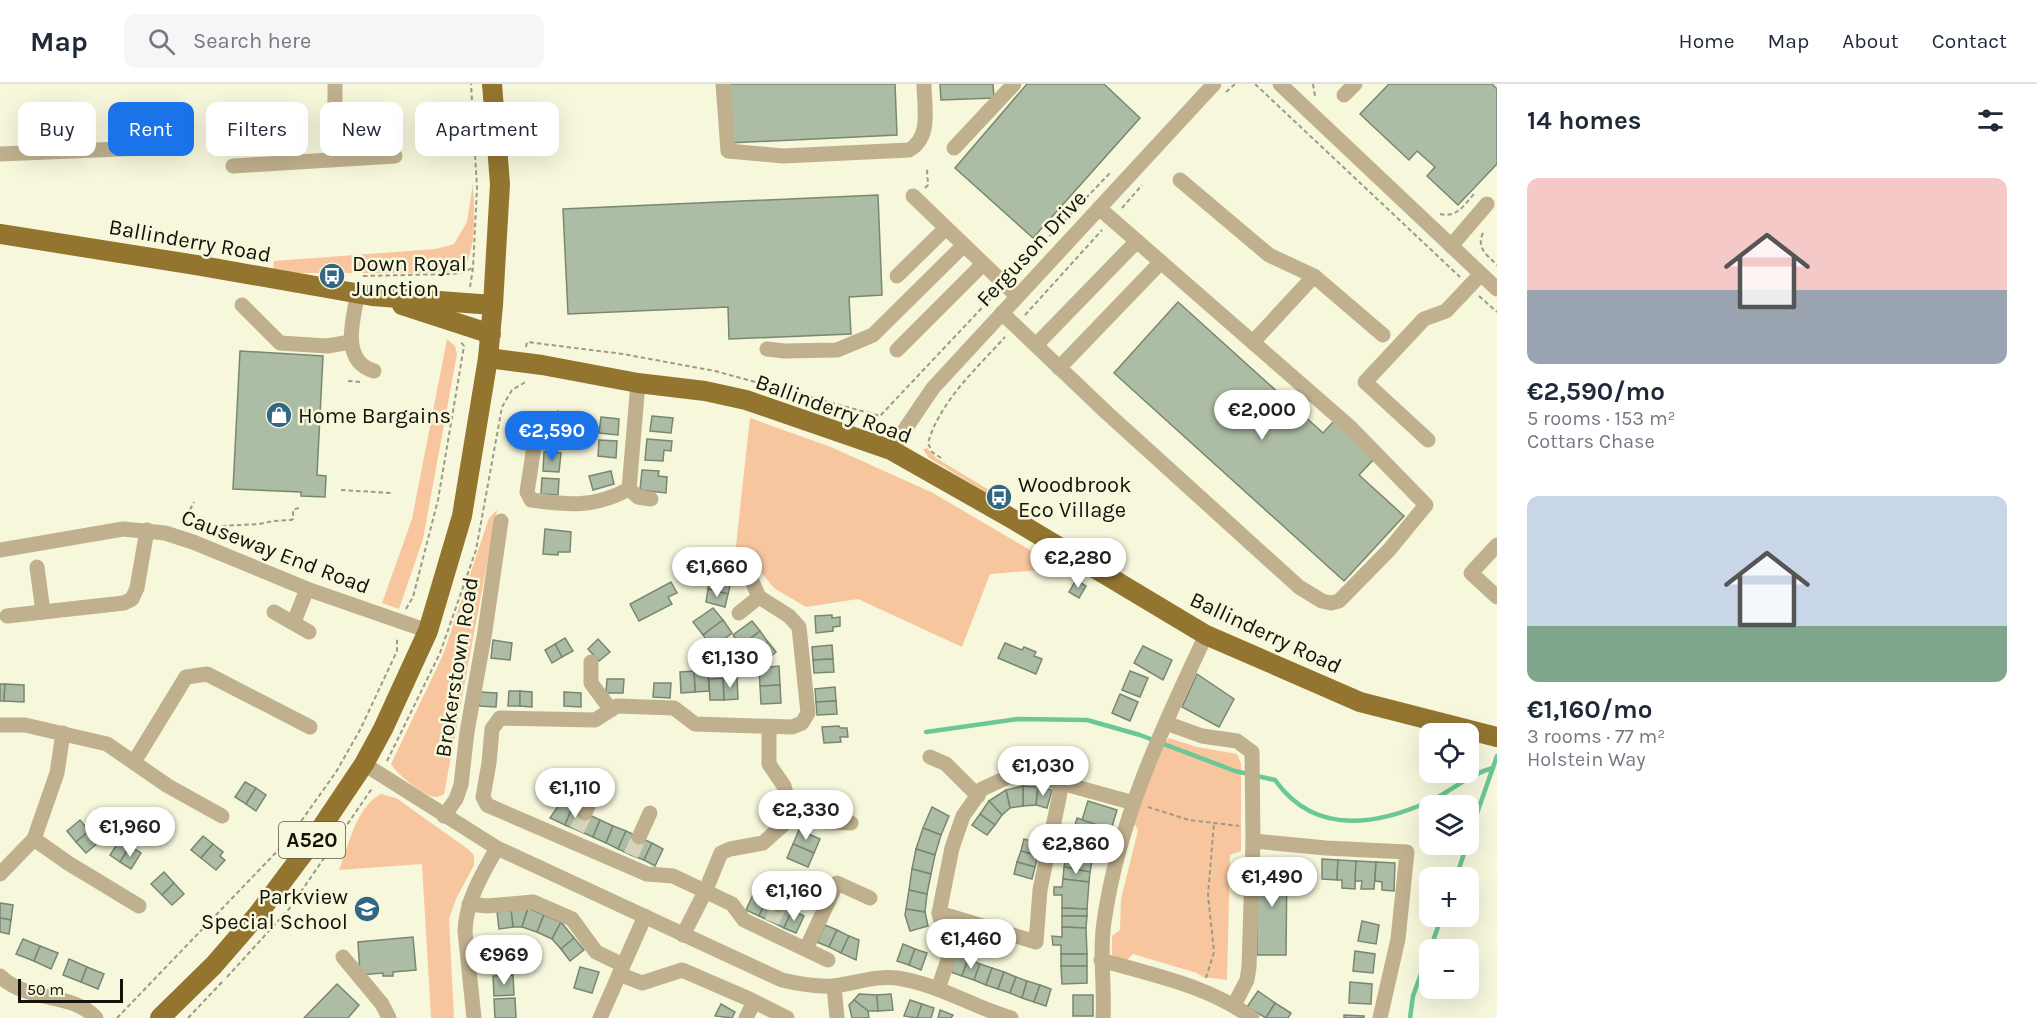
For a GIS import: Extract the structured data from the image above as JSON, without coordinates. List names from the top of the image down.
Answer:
{
  "streets": {
    "main road": ["Ballinderry Road", "A520"],
    "street": ["Ferguson Drive", "Causeway End Road", "Brokerstown Road"]
  },
  "crossings": [
    ["Ballinderry Road", "Ferguson Drive"],
    ["Ballinderry Road", "A520"],
    ["Causeway End Road", "A520"]
  ],
  "places": {
    "bus stop": ["Down Royal Junction", "Woodbrook Eco Village"],
    "shop": ["Home Bargains"],
    "school or university": ["Parkview Special School"]
  },
  "scale_bar": "50 m",
  "page": {
    "header": "Map",
    "search": "Search here",
    "nav": [
      "Home",
      "Map",
      "About",
      "Contact"
    ],
    "heading": "14 homes",
    "chip": [
      "Buy",
      "Rent",
      "Filters",
      "New",
      "Apartment"
    ],
    "list": [
      {
        "name": "€2,590/mo",
        "note": "5 rooms · 153 m² · Cottars Chase"
      },
      {
        "name": "€1,160/mo",
        "note": "3 rooms · 77 m² · Holstein Way"
      }
    ],
    "price": [
      "€2,000",
      "€2,590",
      "€2,280",
      "€1,660",
      "€1,130",
      "€1,030",
      "€1,110",
      "€2,330",
      "€1,960",
      "€2,860",
      "€1,490",
      "€1,160",
      "€1,460",
      "€969"
    ],
    "map_buttons": ["+", "−"],
    "scale": "50 m"
  }
}
